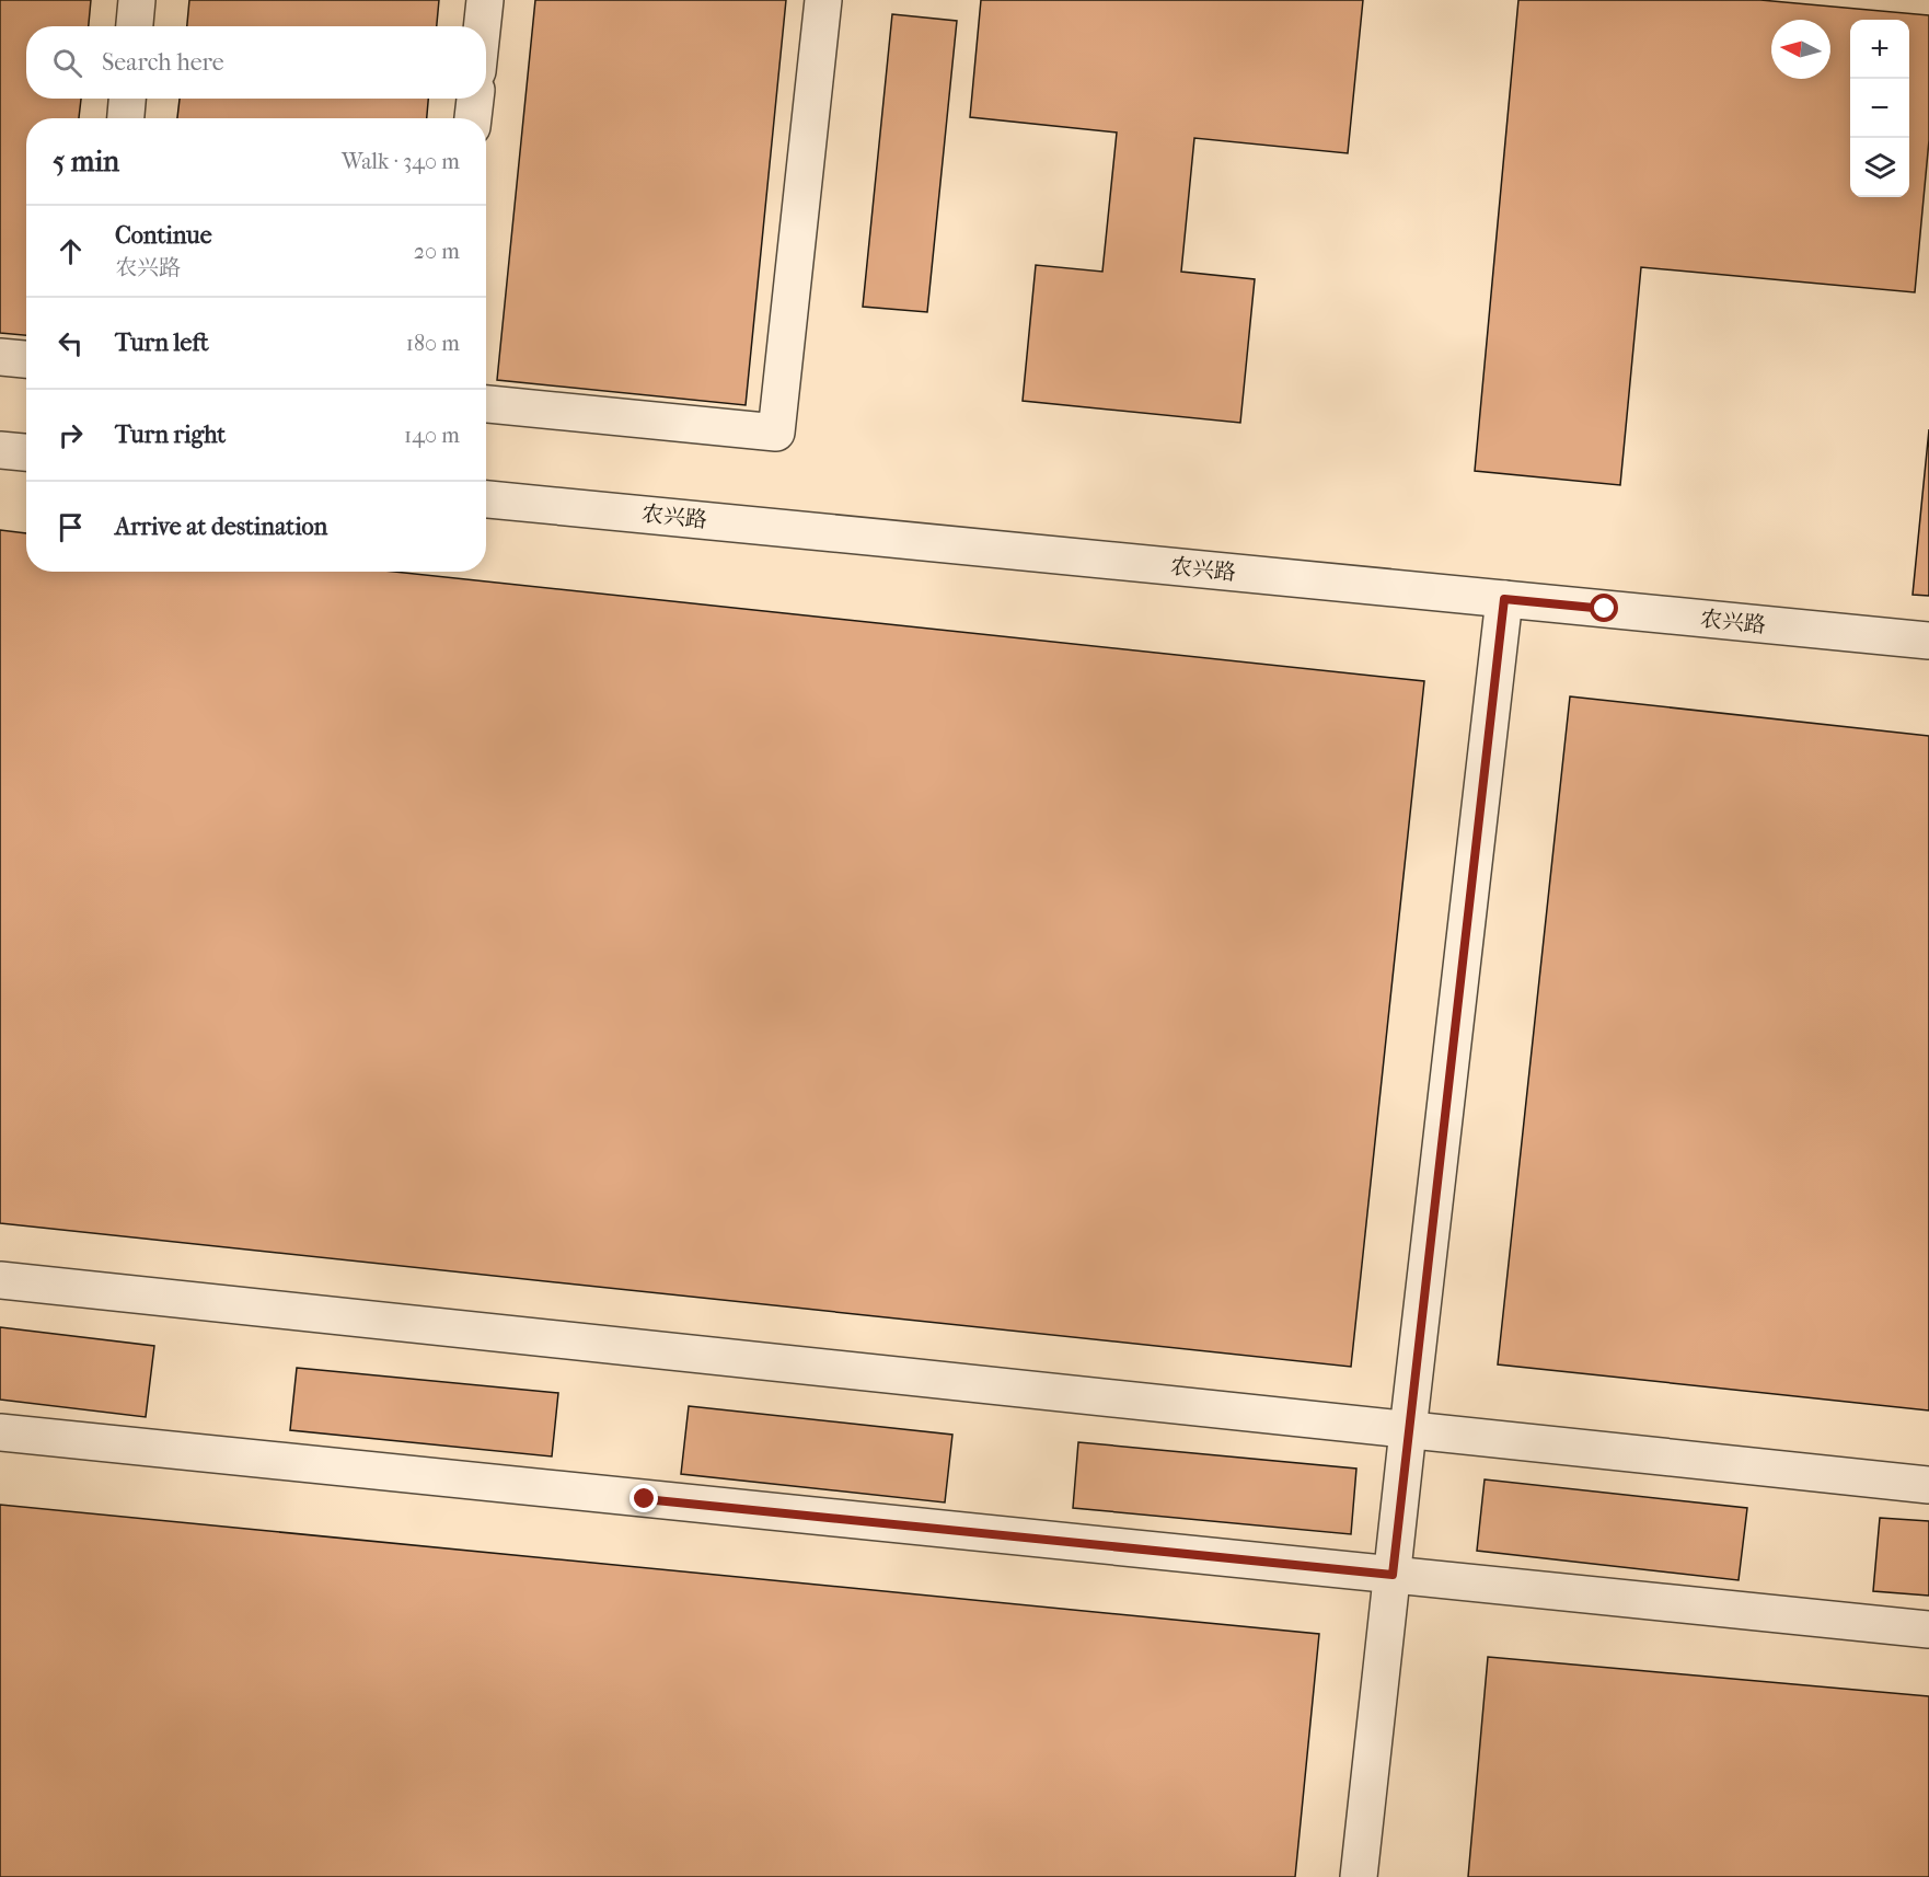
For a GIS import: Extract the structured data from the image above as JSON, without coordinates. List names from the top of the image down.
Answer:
{
  "streets": {
    "street": ["农兴路"]
  },
  "north": "left",
  "page": {
    "map_buttons": ["+", "−"],
    "search": "Search here",
    "heading": ["5 min", "Walk · 340 m"],
    "list": [
      ["Continue", "农兴路", "20 m"],
      ["Turn left", "180 m"],
      ["Turn right", "140 m"],
      "Arrive at destination"
    ]
  }
}
